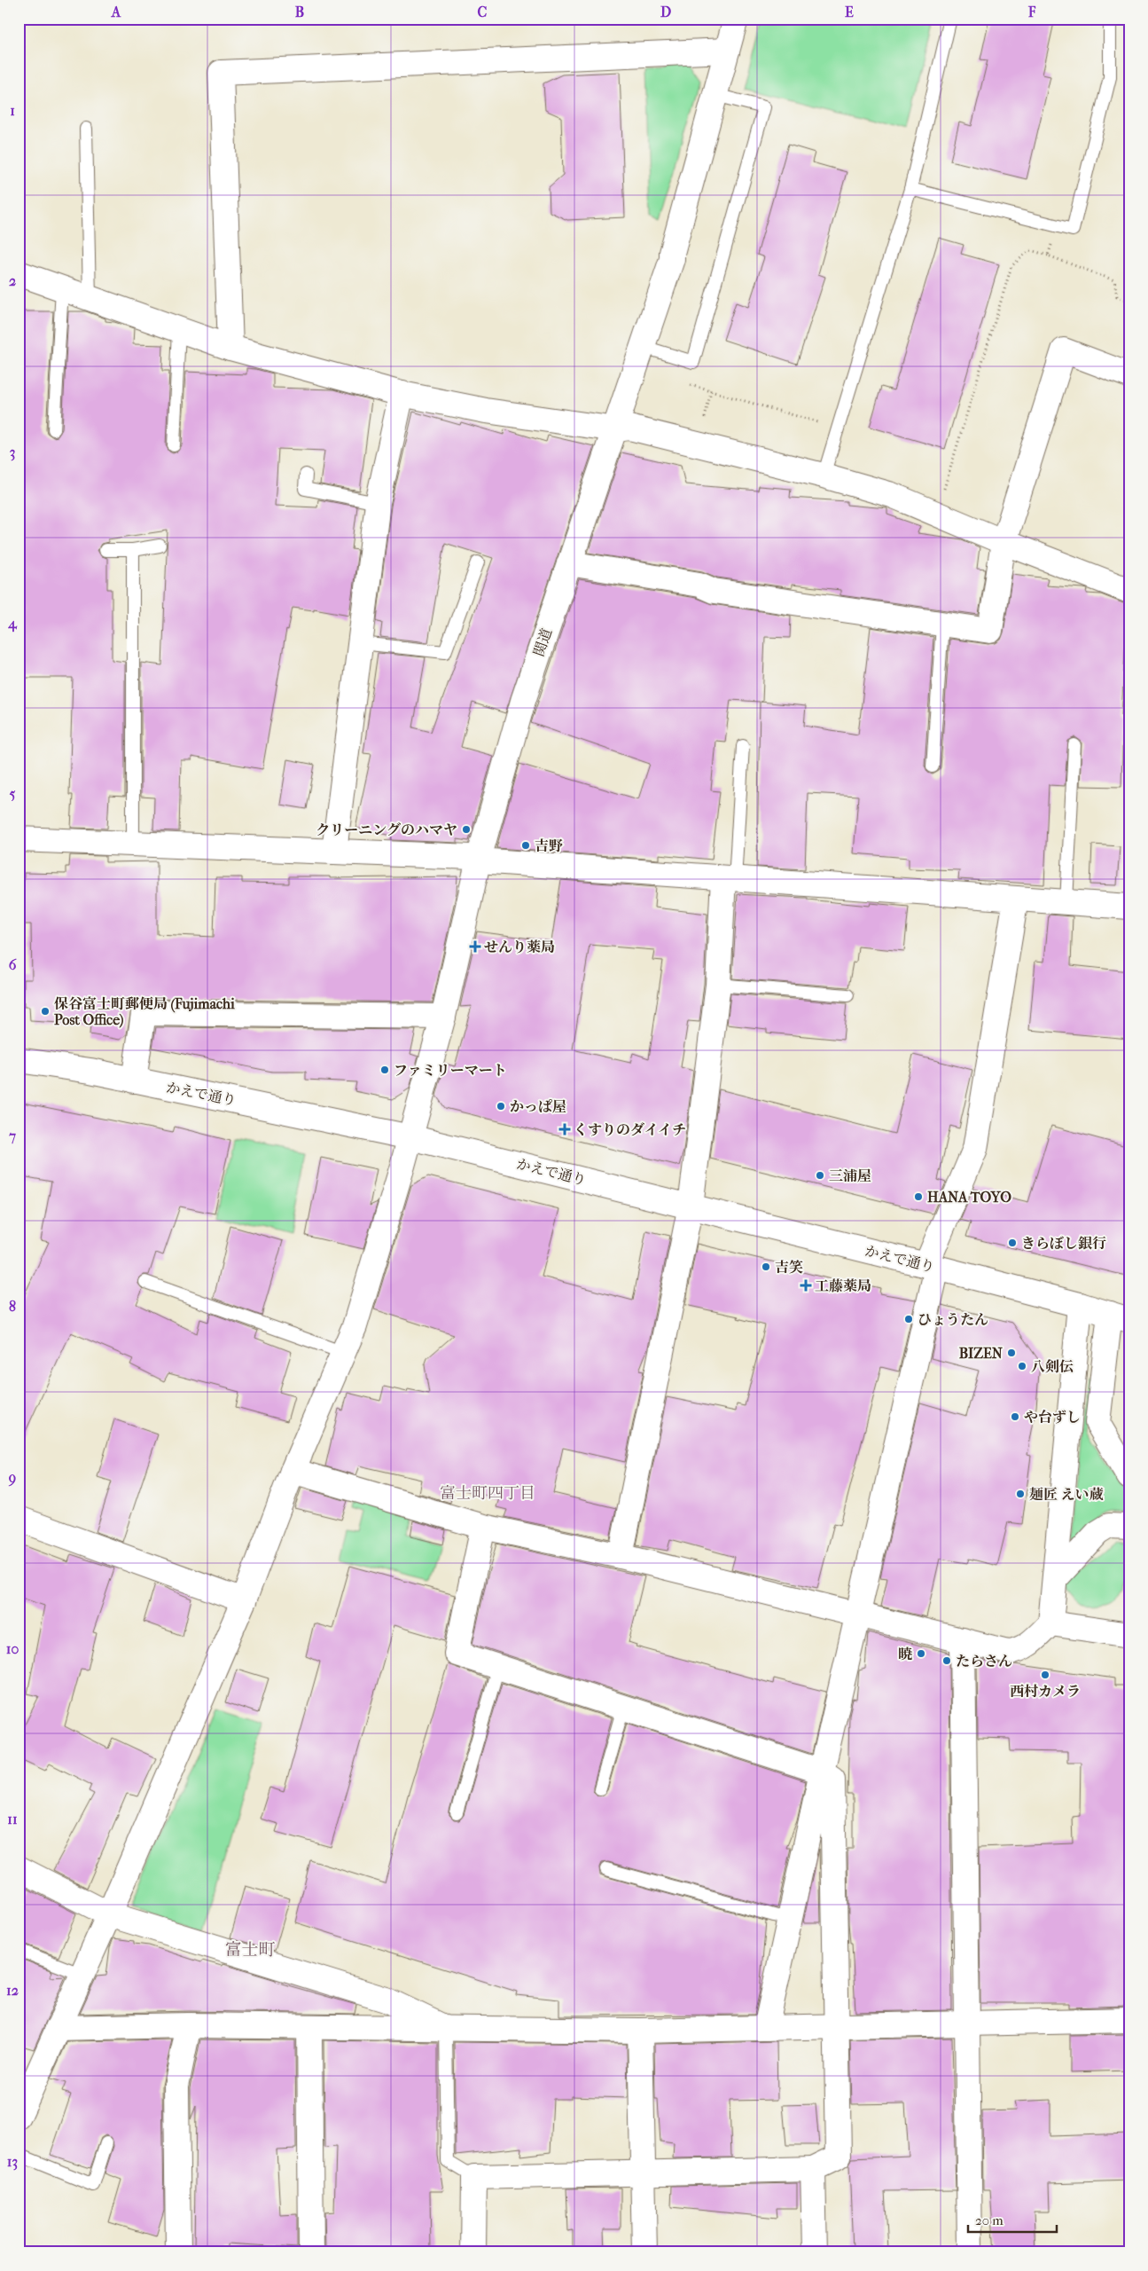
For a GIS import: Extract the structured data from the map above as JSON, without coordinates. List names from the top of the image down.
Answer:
{
  "streets": {
    "street": ["関道", "かえで通り"]
  },
  "crossings": [
    ["関道", "かえで通り"]
  ],
  "districts": ["富士町四丁目", "富士町"],
  "places": {
    "other": [
      "クリーニングのハマヤ",
      "吉野",
      "保谷富士町郵便局 (Fujimachi Post Office)",
      "ファミリーマート",
      "かっぱ屋",
      "三浦屋",
      "HANA TOYO",
      "きらぼし銀行",
      "吉笑",
      "ひょうたん",
      "BIZEN",
      "八剣伝",
      "や台ずし",
      "麺匠 えい蔵",
      "暁",
      "たらさん",
      "西村カメラ"
    ],
    "health": ["せんり薬局", "くすりのダイイチ", "工藤薬局"]
  },
  "scale_bar": "20 m",
  "grid": {
    "columns": [
      "A",
      "B",
      "C",
      "D",
      "E",
      "F"
    ],
    "rows": [
      "1",
      "2",
      "3",
      "4",
      "5",
      "6",
      "7",
      "8",
      "9",
      "10",
      "11",
      "12",
      "13"
    ]
  }
}
